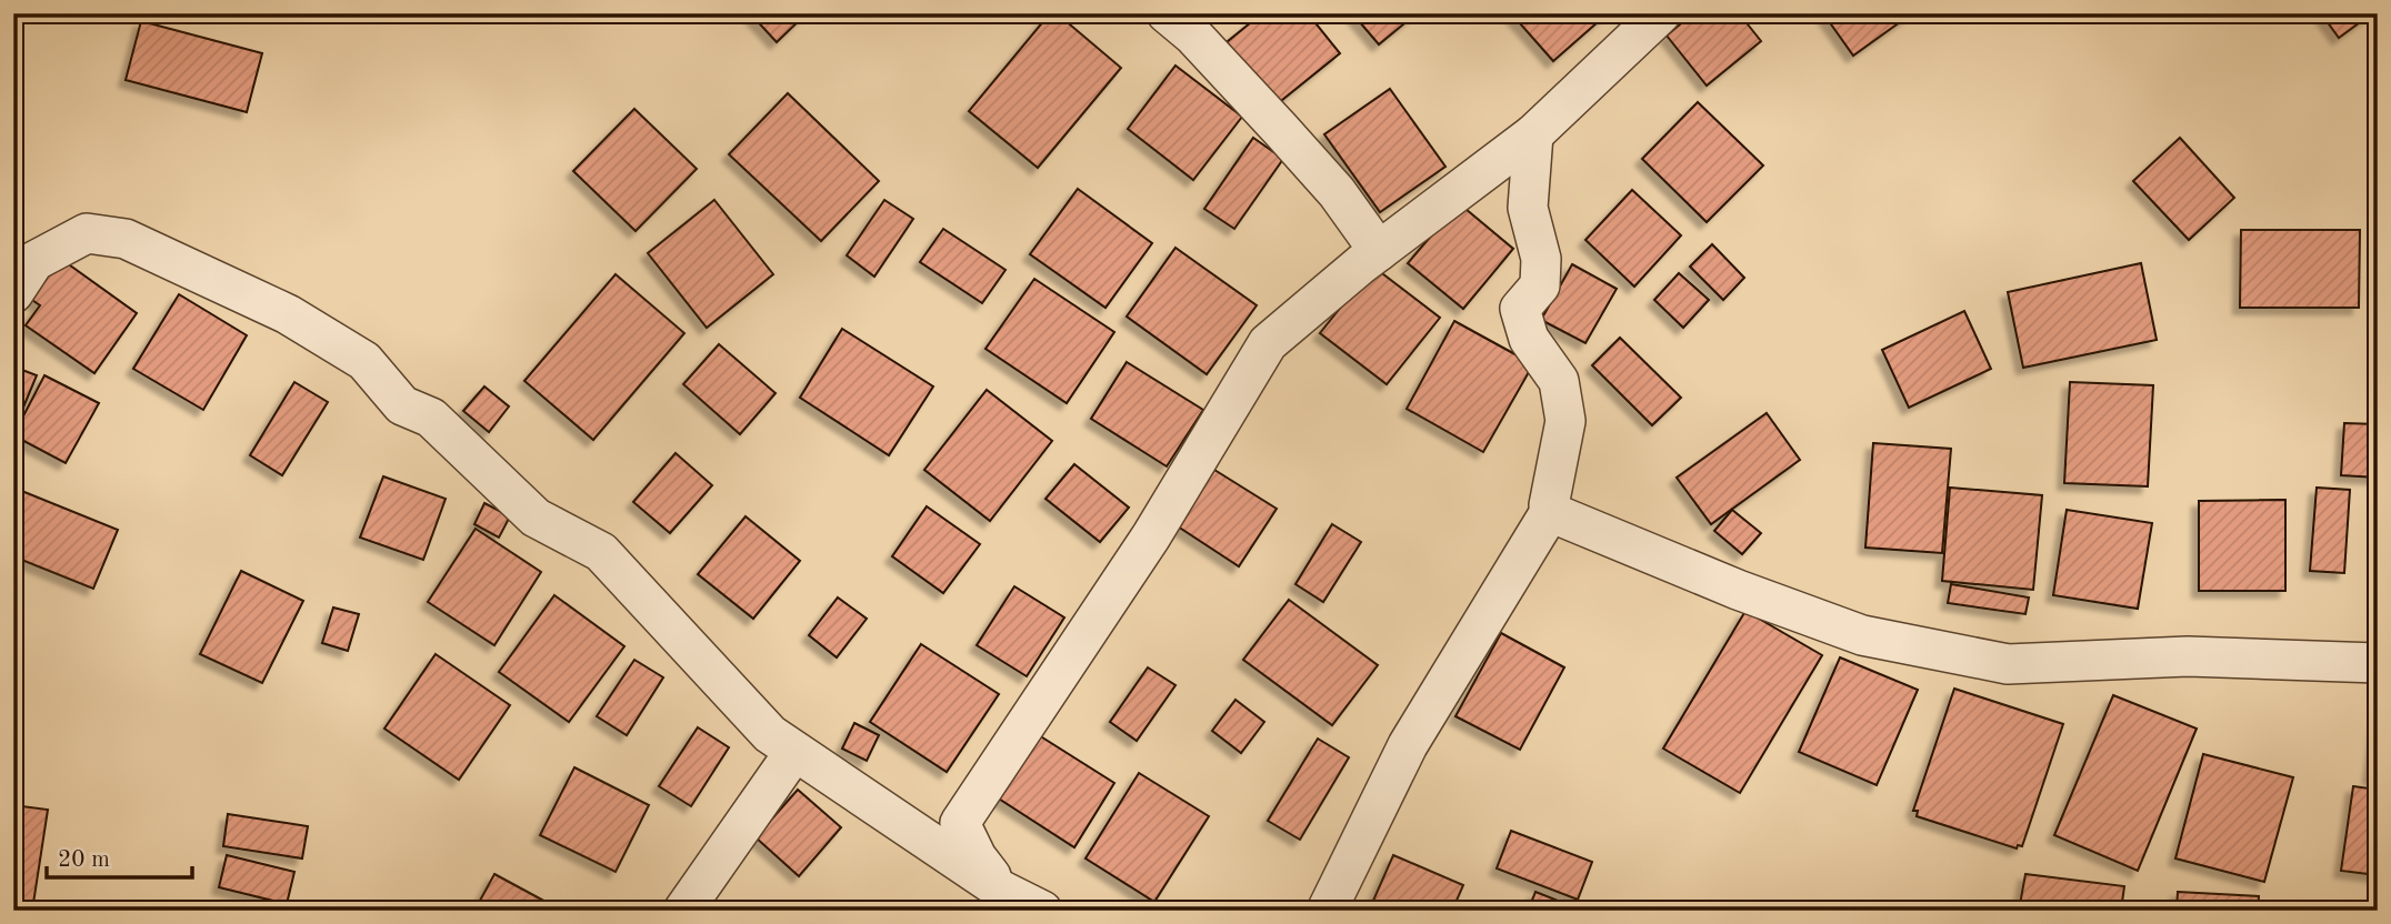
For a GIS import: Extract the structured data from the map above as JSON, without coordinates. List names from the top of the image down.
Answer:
{
  "scale_bar": "20 m"
}
